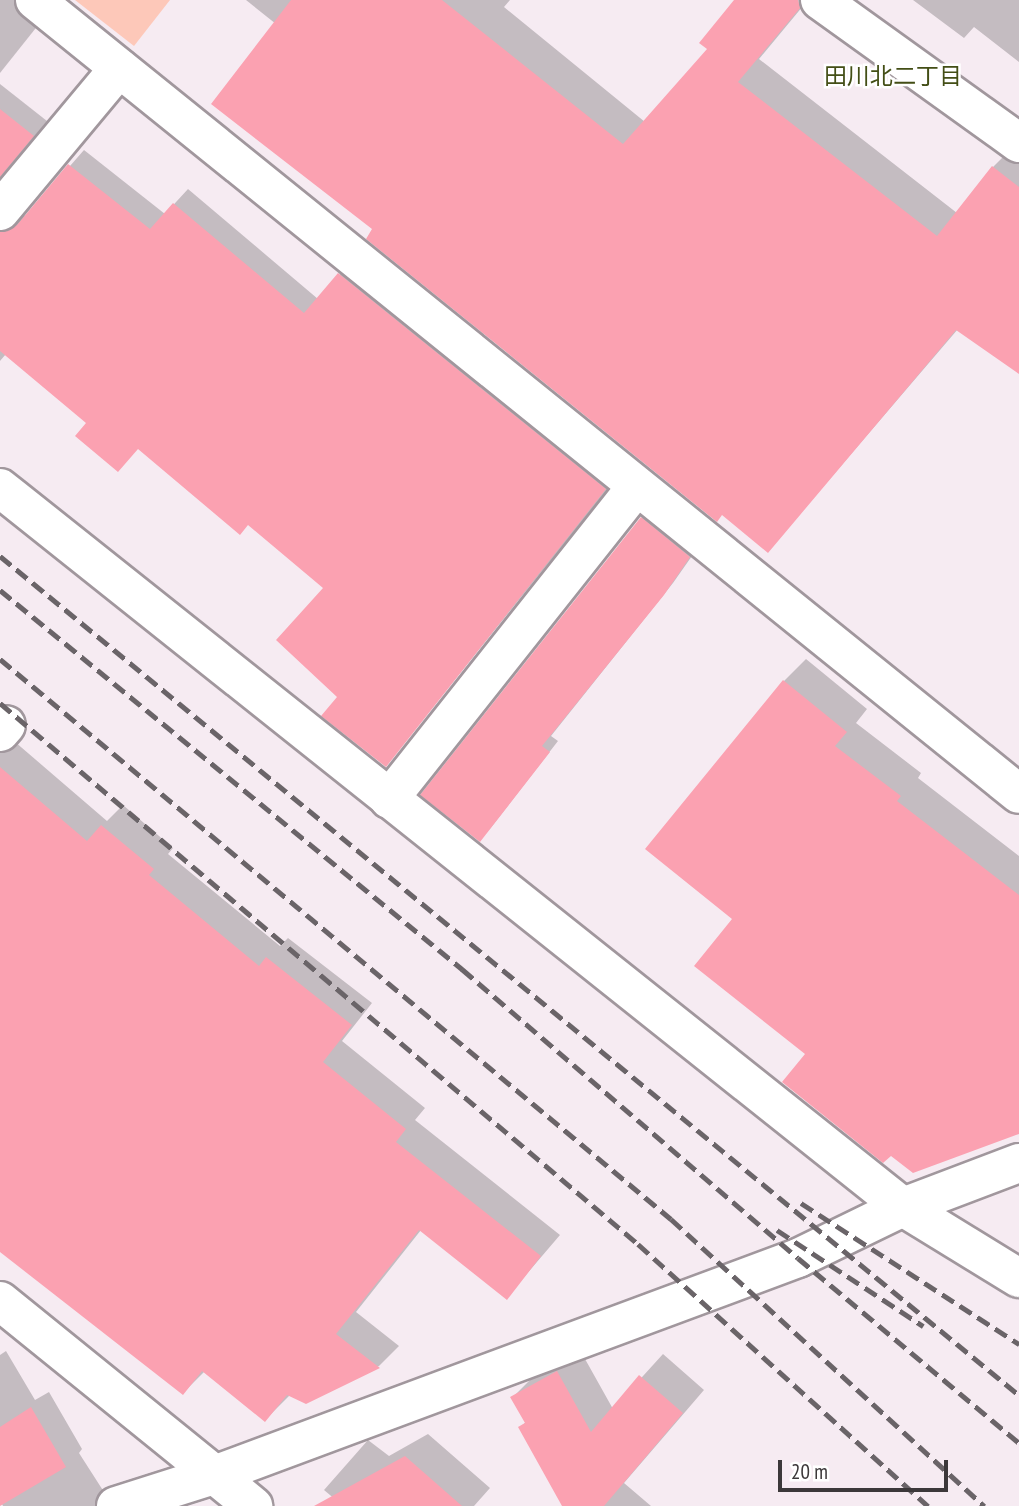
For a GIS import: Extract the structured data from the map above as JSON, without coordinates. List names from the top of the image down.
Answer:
{
  "districts": ["田川北二丁目"],
  "scale_bar": "20 m"
}
